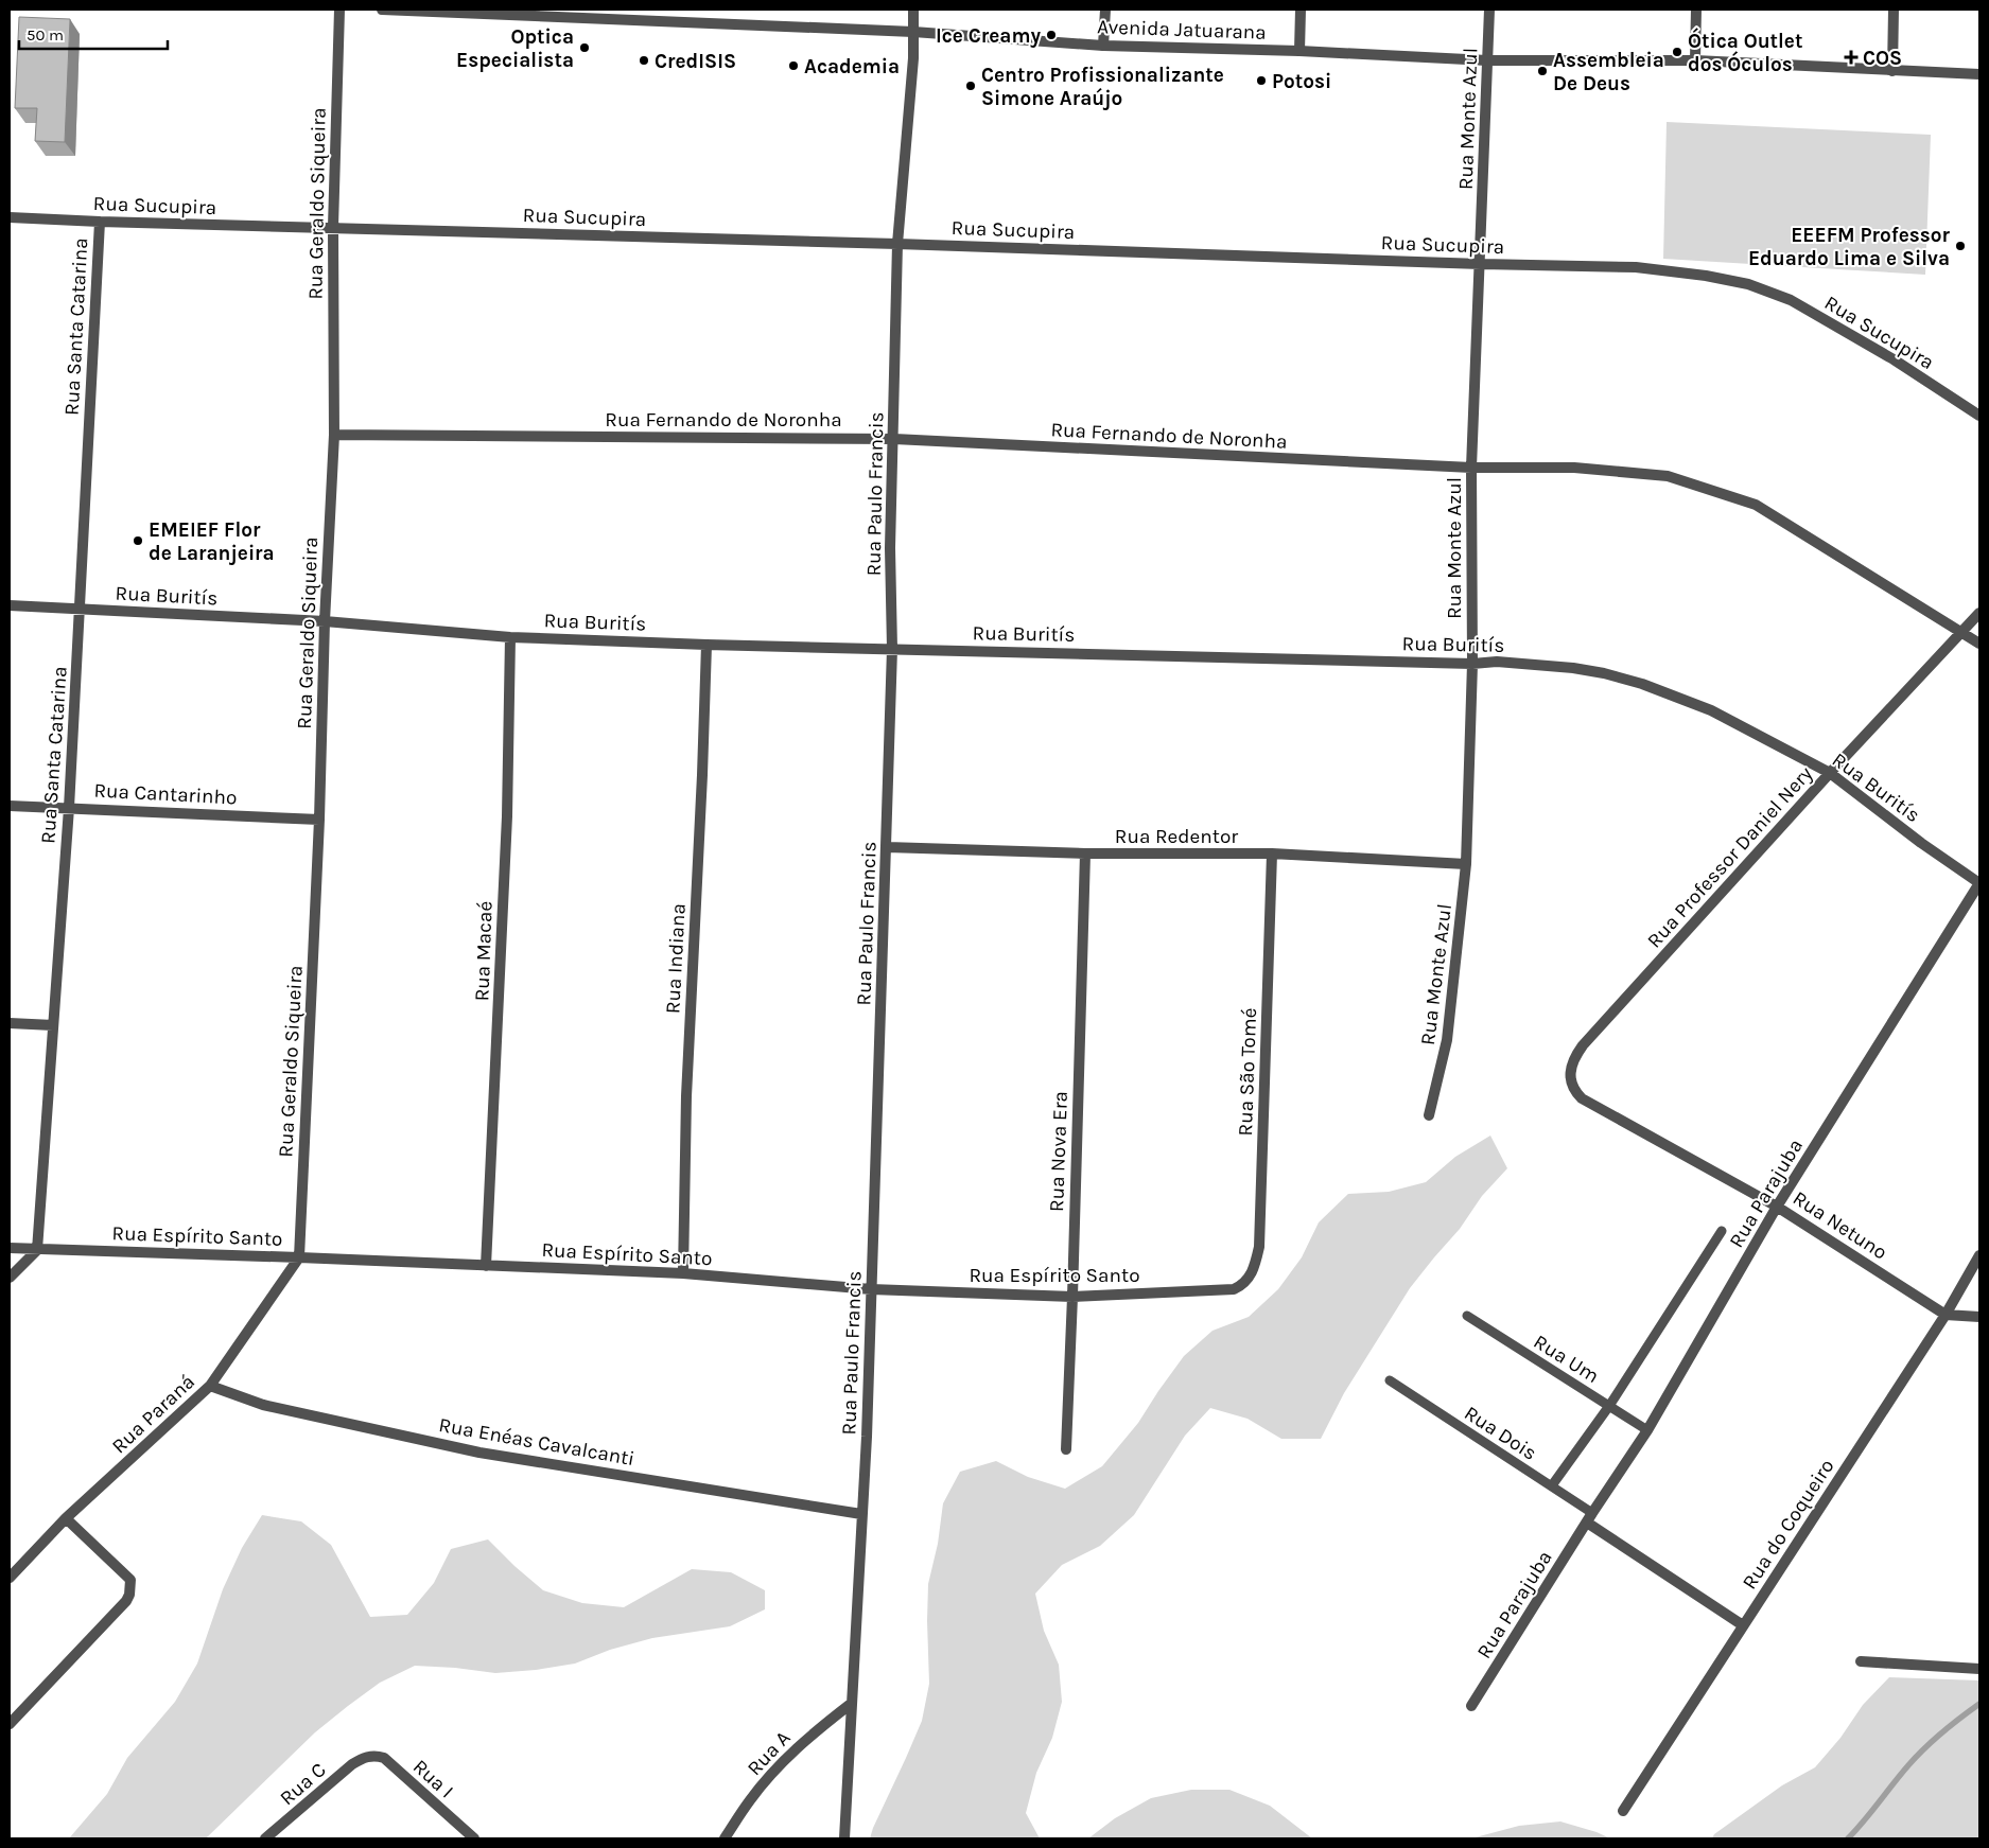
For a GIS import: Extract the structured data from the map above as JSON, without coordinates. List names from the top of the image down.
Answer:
{
  "streets": {
    "street": [
      "Avenida Jatuarana",
      "Rua Monte Azul",
      "Rua Geraldo Siqueira",
      "Rua Sucupira",
      "Rua Santa Catarina",
      "Rua Fernando de Noronha",
      "Rua Paulo Francis",
      "Rua Buritís",
      "Rua Cantarinho",
      "Rua Redentor",
      "Rua Professor Daniel Nery",
      "Rua Macaé",
      "Rua Indiana",
      "Rua São Tomé",
      "Rua Nova Era",
      "Rua Parajuba",
      "Rua Netuno",
      "Rua Espírito Santo",
      "Rua Paraná",
      "Rua Enéas Cavalcanti",
      "Rua do Coqueiro",
      "Rua A",
      "Rua I",
      "Rua C"
    ],
    "lane": ["Rua Um", "Rua Dois"]
  },
  "crossings": [
    ["Avenida Jatuarana", "Rua Monte Azul"],
    ["Avenida Jatuarana", "Rua Paulo Francis"],
    ["Rua Monte Azul", "Rua Sucupira"],
    ["Rua Monte Azul", "Rua Fernando de Noronha"],
    ["Rua Monte Azul", "Rua Buritís"],
    ["Rua Monte Azul", "Rua Redentor"],
    ["Rua Geraldo Siqueira", "Rua Sucupira"],
    ["Rua Geraldo Siqueira", "Rua Fernando de Noronha"],
    ["Rua Geraldo Siqueira", "Rua Buritís"],
    ["Rua Geraldo Siqueira", "Rua Cantarinho"],
    ["Rua Geraldo Siqueira", "Rua Espírito Santo"],
    ["Rua Geraldo Siqueira", "Rua Paraná"],
    ["Rua Sucupira", "Rua Santa Catarina"],
    ["Rua Sucupira", "Rua Paulo Francis"],
    ["Rua Santa Catarina", "Rua Buritís"],
    ["Rua Santa Catarina", "Rua Cantarinho"],
    ["Rua Santa Catarina", "Rua Espírito Santo"],
    ["Rua Fernando de Noronha", "Rua Paulo Francis"],
    ["Rua Fernando de Noronha", "Rua Professor Daniel Nery"],
    ["Rua Paulo Francis", "Rua Buritís"],
    ["Rua Paulo Francis", "Rua Redentor"],
    ["Rua Paulo Francis", "Rua Espírito Santo"],
    ["Rua Paulo Francis", "Rua Enéas Cavalcanti"],
    ["Rua Paulo Francis", "Rua A"],
    ["Rua Buritís", "Rua Professor Daniel Nery"],
    ["Rua Buritís", "Rua Macaé"],
    ["Rua Buritís", "Rua Indiana"],
    ["Rua Buritís", "Rua Parajuba"],
    ["Rua Redentor", "Rua São Tomé"],
    ["Rua Redentor", "Rua Nova Era"],
    ["Rua Professor Daniel Nery", "Rua Netuno"],
    ["Rua Macaé", "Rua Espírito Santo"],
    ["Rua Indiana", "Rua Espírito Santo"],
    ["Rua São Tomé", "Rua Espírito Santo"],
    ["Rua Nova Era", "Rua Espírito Santo"],
    ["Rua Parajuba", "Rua Netuno"],
    ["Rua Parajuba", "Rua Um"],
    ["Rua Parajuba", "Rua Dois"],
    ["Rua Netuno", "Rua do Coqueiro"],
    ["Rua Espírito Santo", "Rua Paraná"],
    ["Rua Paraná", "Rua Enéas Cavalcanti"],
    ["Rua I", "Rua C"]
  ],
  "places": {
    "other": [
      "Ice Creamy",
      "Optica Especialista",
      "Ótica Outlet dos Óculos",
      "CredISIS",
      "Academia",
      "Assembleia De Deus",
      "Potosi",
      "Centro Profissionalizante Simone Araújo",
      "EEEFM Professor Eduardo Lima e Silva",
      "EMEIEF Flor de Laranjeira"
    ],
    "health": ["COS"]
  },
  "scale_bar": "50 m"
}
